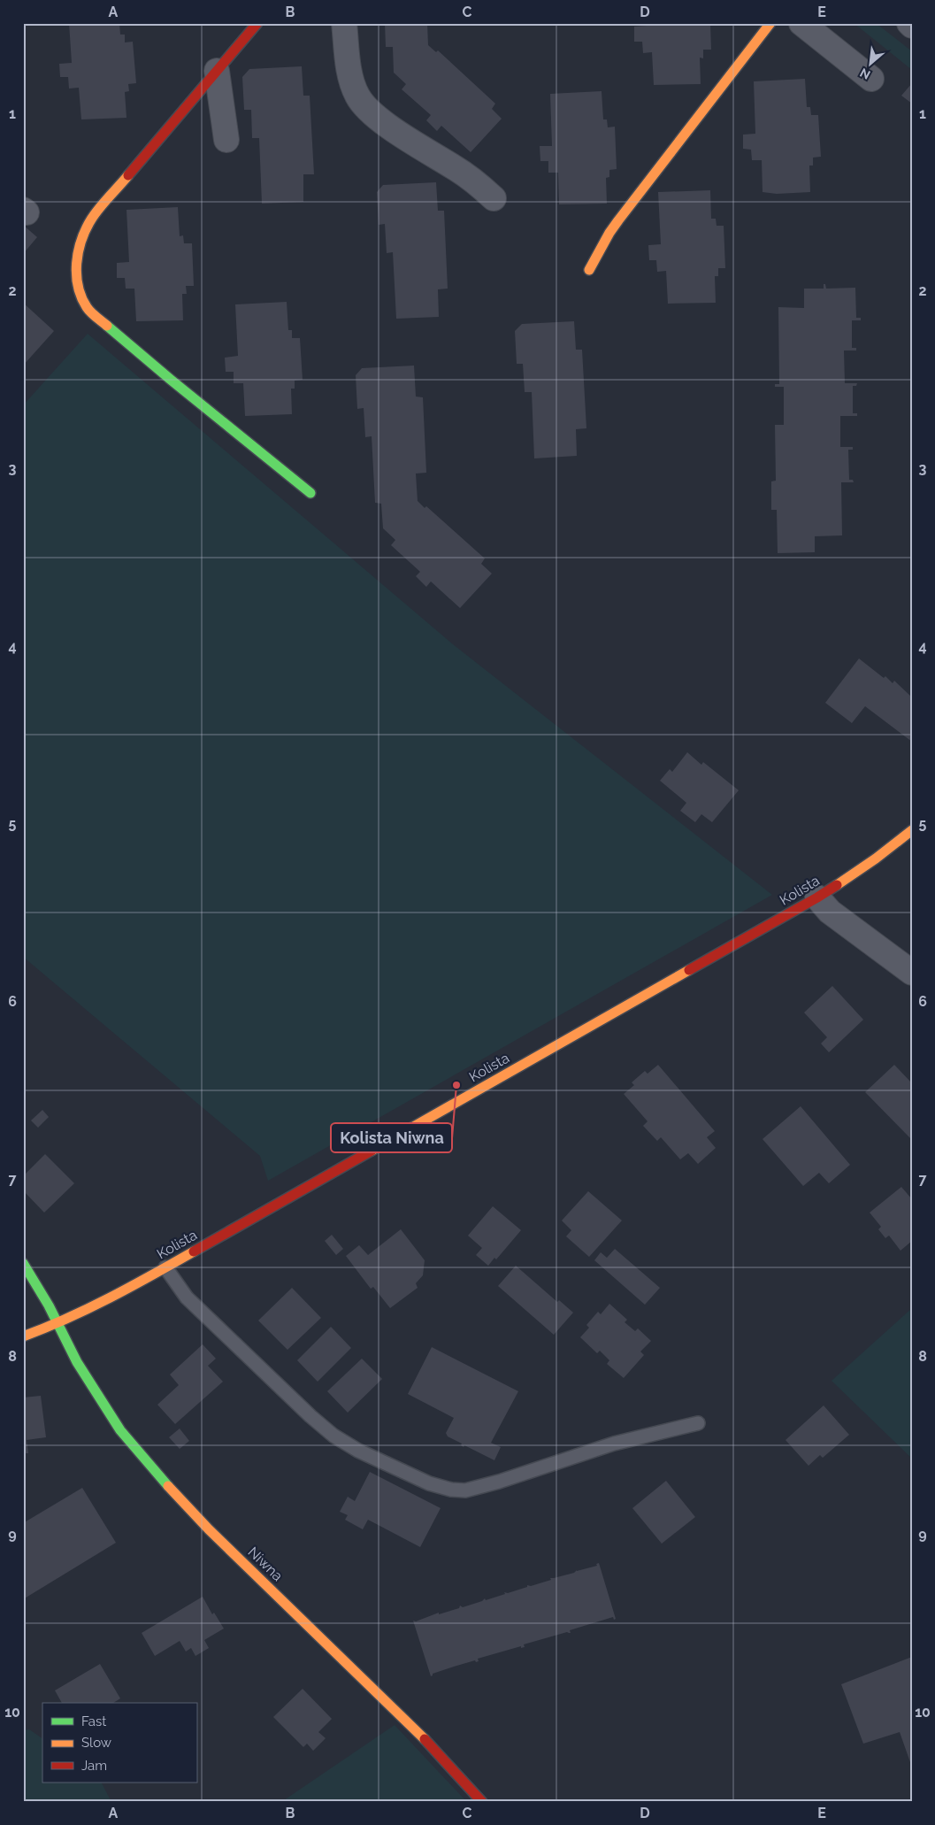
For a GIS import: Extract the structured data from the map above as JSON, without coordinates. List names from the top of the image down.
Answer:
{
  "streets": {
    "street": ["Kolista", "Niwna"]
  },
  "crossings": [
    ["Kolista", "Niwna"]
  ],
  "places": ["Kolista Niwna"],
  "legend": ["Fast", "Slow", "Jam"],
  "north": "bottom left",
  "grid": {
    "columns": [
      "A",
      "B",
      "C",
      "D",
      "E"
    ],
    "rows": [
      "1",
      "2",
      "3",
      "4",
      "5",
      "6",
      "7",
      "8",
      "9",
      "10"
    ]
  }
}
